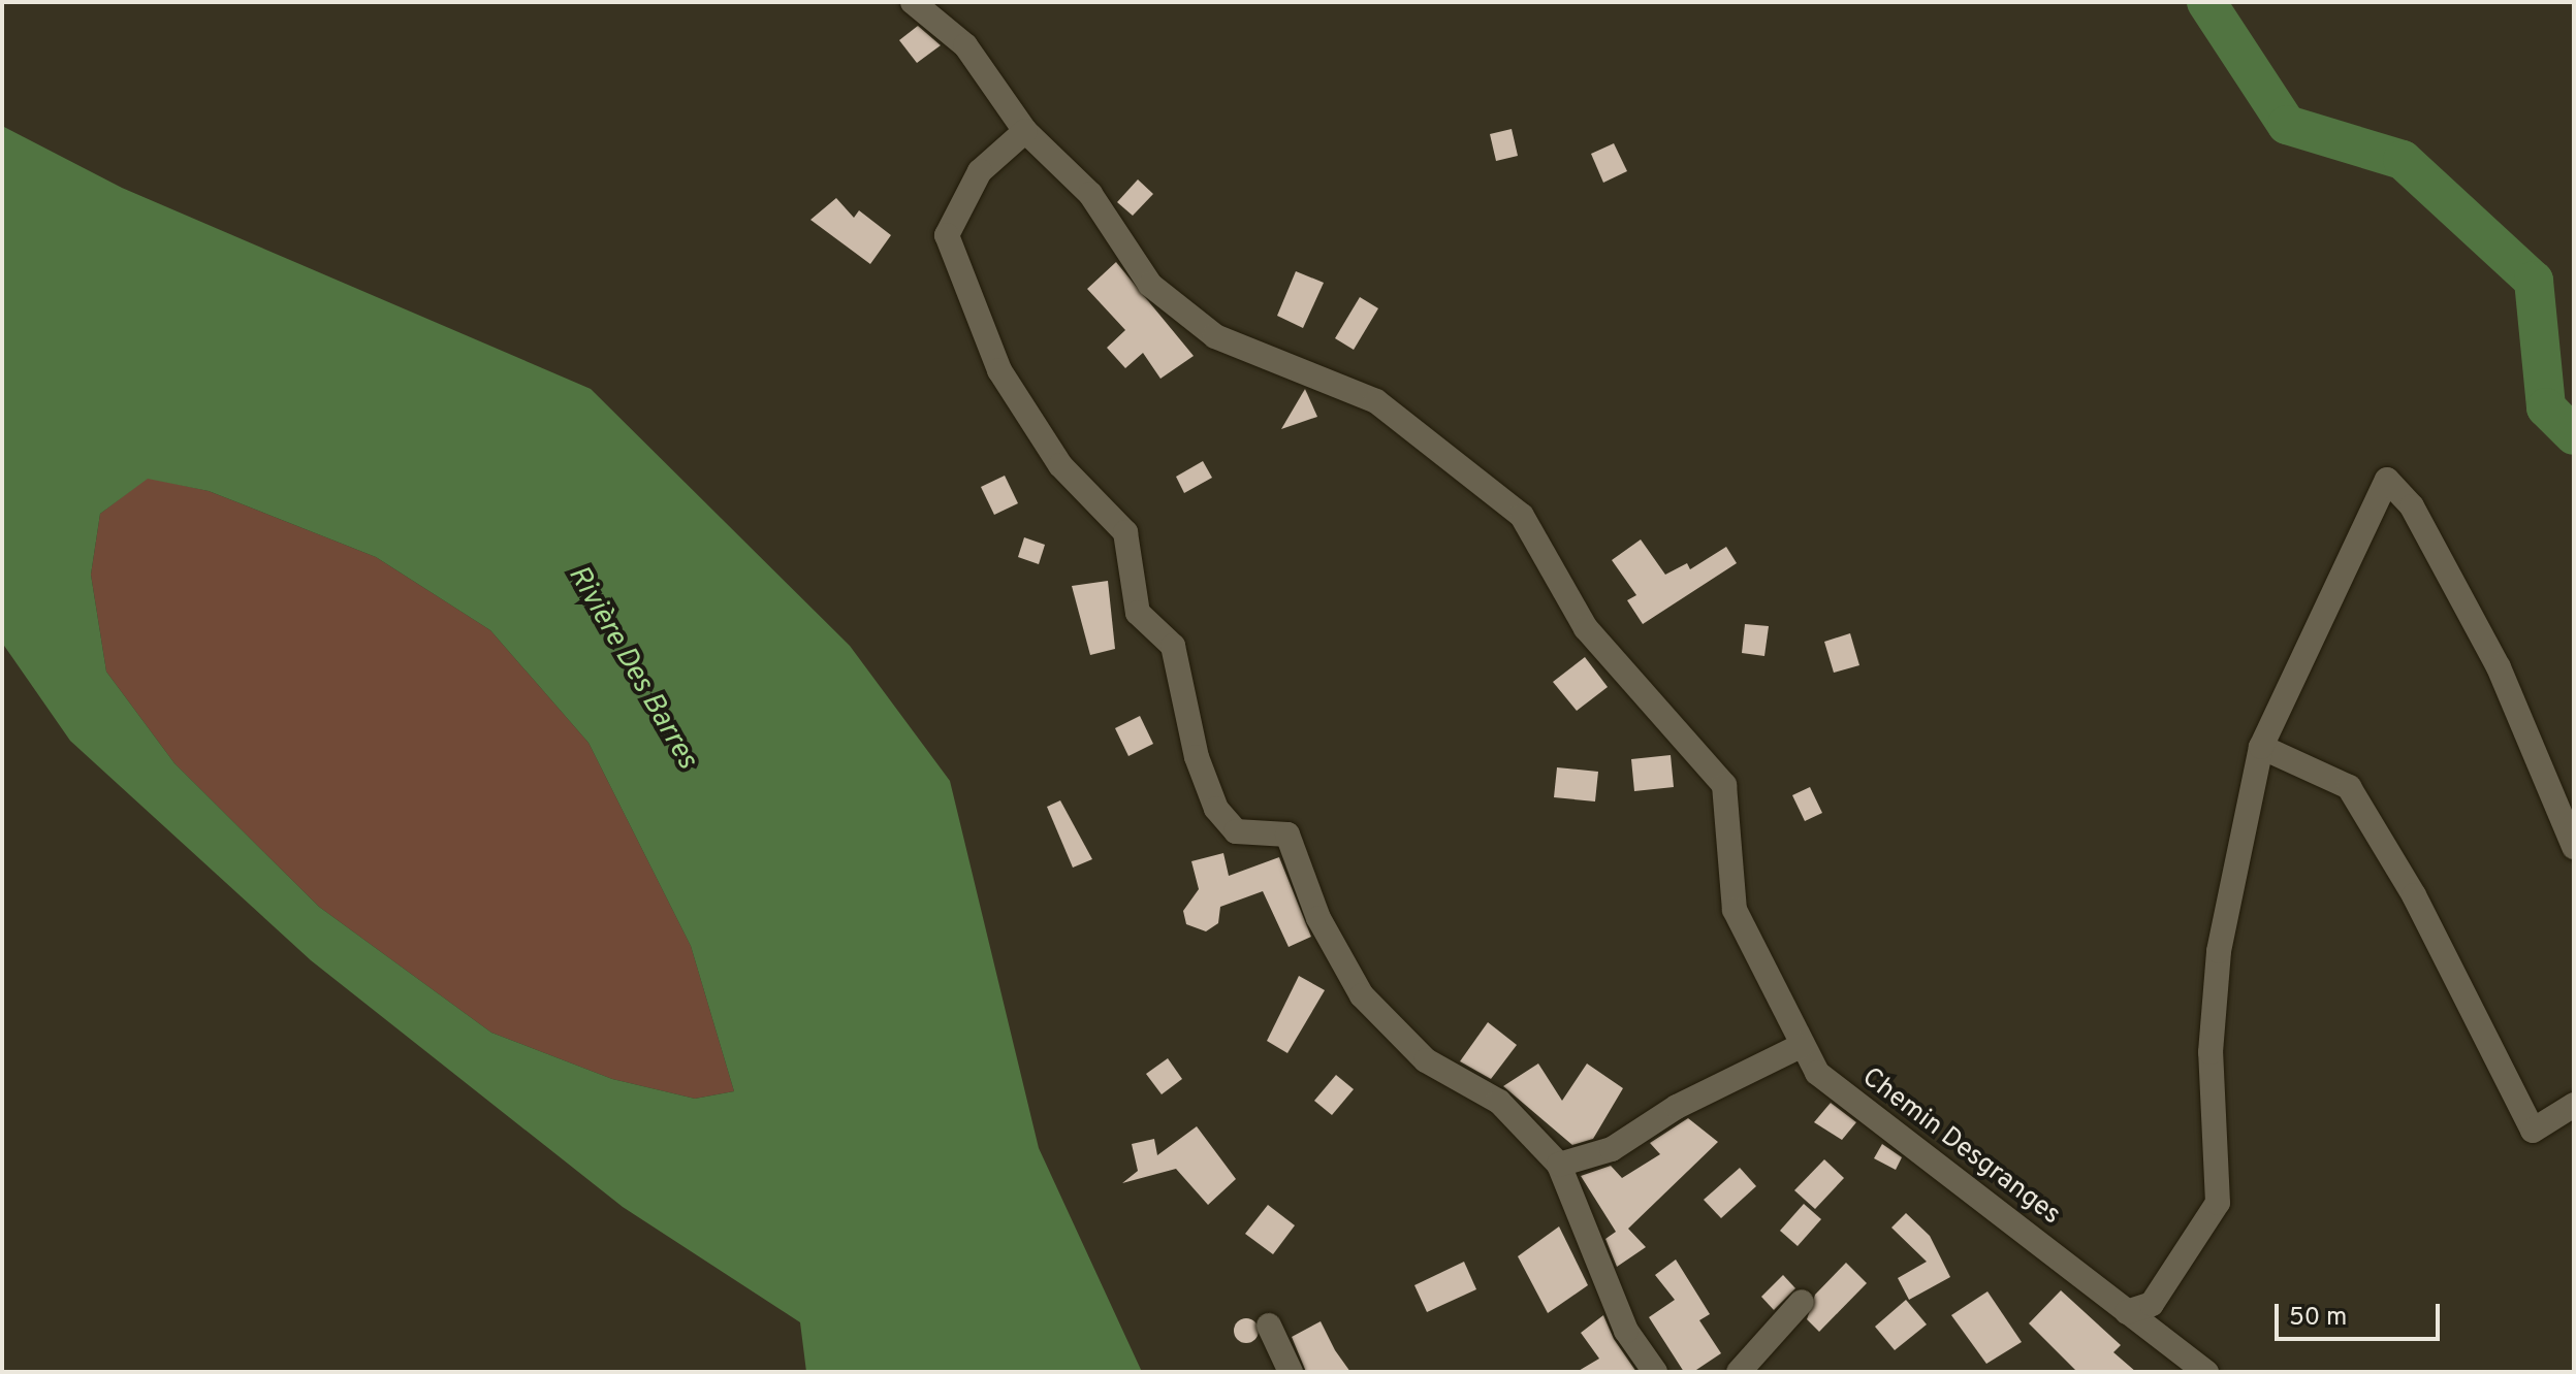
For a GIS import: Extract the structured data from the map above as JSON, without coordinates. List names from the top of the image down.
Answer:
{
  "streets": {
    "street": ["Chemin Desgranges"]
  },
  "water": ["Rivière Des Barres"],
  "scale_bar": "50 m"
}
